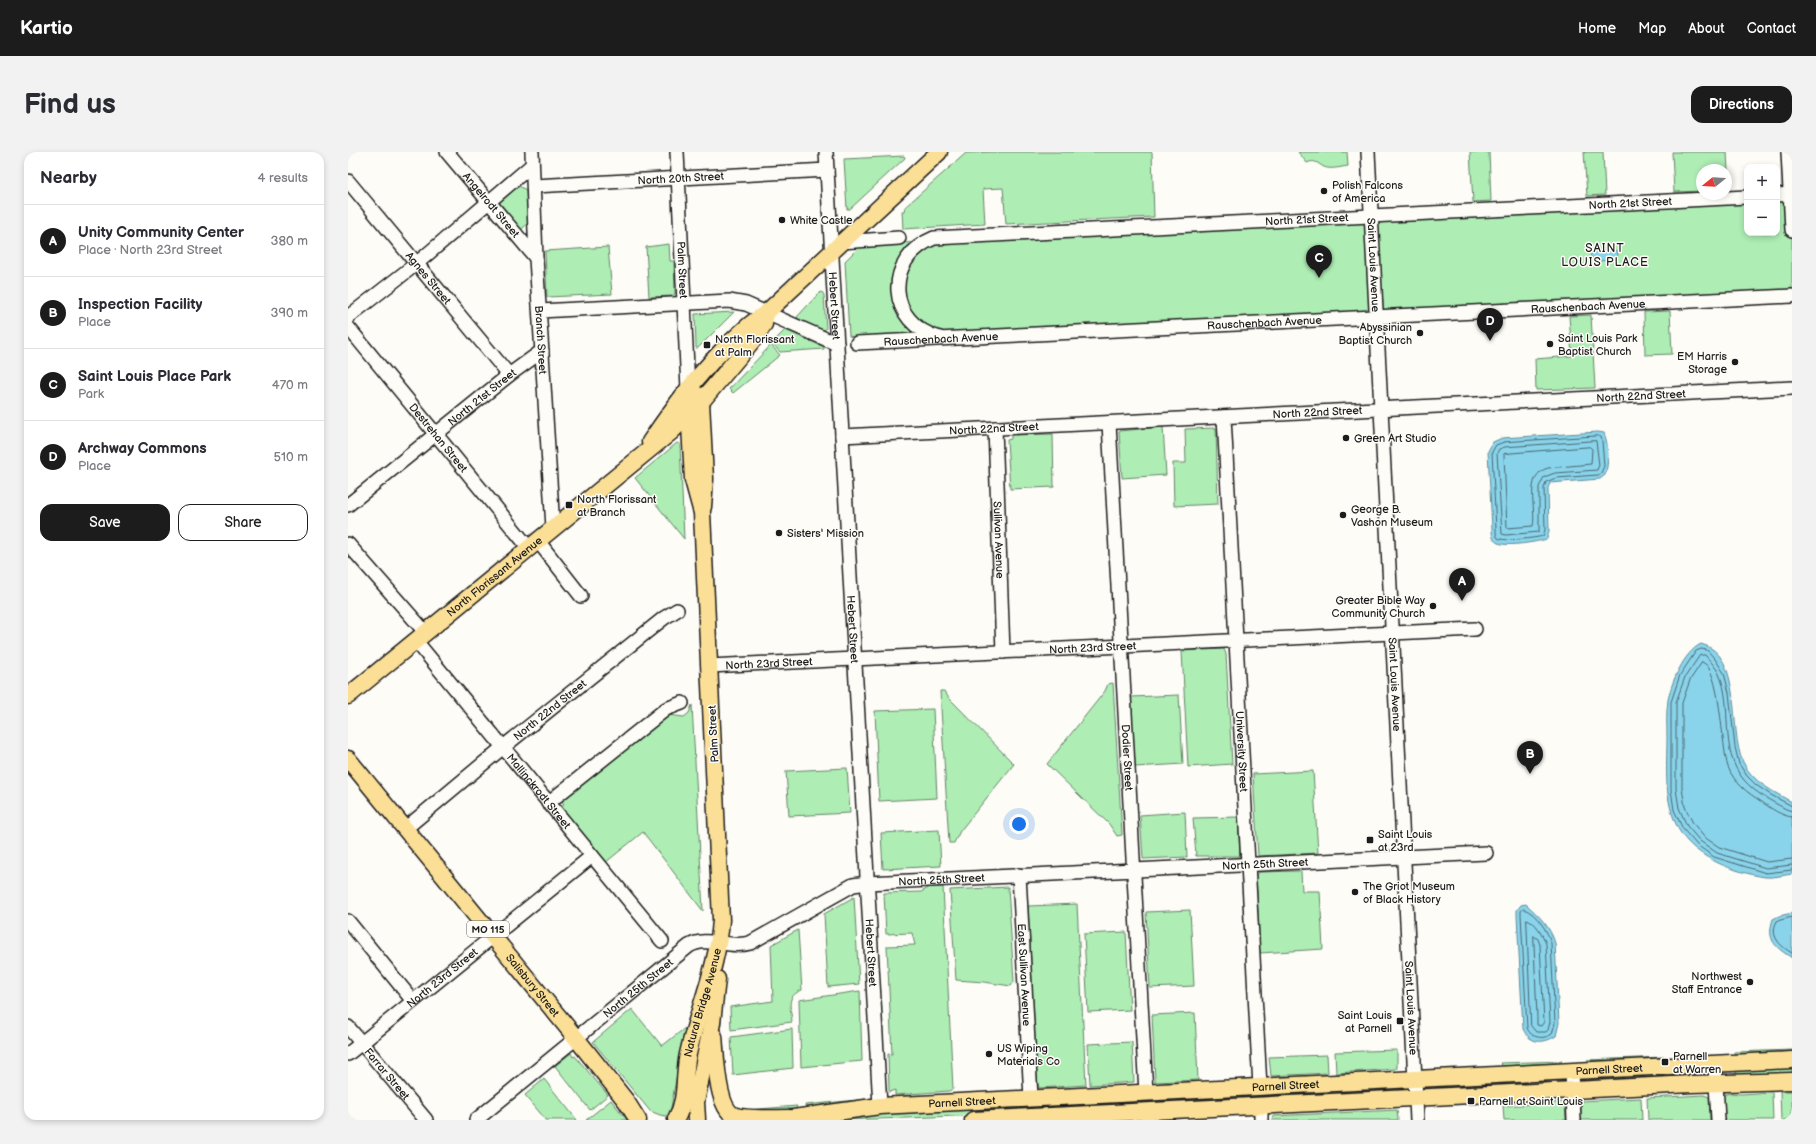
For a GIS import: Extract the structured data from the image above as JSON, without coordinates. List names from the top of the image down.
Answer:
{
  "streets": {
    "main road": [
      "Palm Street",
      "North Florissant Avenue",
      "MO 115",
      "Salisbury Street",
      "Natural Bridge Avenue",
      "Parnell Street"
    ],
    "street": [
      "North 20th Street",
      "North 21st Street",
      "Angelrodt Street",
      "Saint Louis Avenue",
      "Agnes Street",
      "Hebert Street",
      "Rauschenbach Avenue",
      "Branch Street",
      "North 22nd Street",
      "Destrehan Street",
      "Sullivan Avenue",
      "North 23rd Street",
      "University Street",
      "Dodier Street",
      "Mallinckrodt Street",
      "North 25th Street",
      "East Sullivan Avenue",
      "Farrar Street"
    ]
  },
  "crossings": [
    ["North 20th Street", "Palm Street"],
    ["North 20th Street", "Hebert Street"],
    ["North 20th Street", "Branch Street"],
    ["North 21st Street", "Saint Louis Avenue"],
    ["North 21st Street", "Agnes Street"],
    ["North 21st Street", "Rauschenbach Avenue"],
    ["North 21st Street", "Branch Street"],
    ["North 21st Street", "Destrehan Street"],
    ["Angelrodt Street", "Branch Street"],
    ["Saint Louis Avenue", "Rauschenbach Avenue"],
    ["Saint Louis Avenue", "North 22nd Street"],
    ["Saint Louis Avenue", "North 23rd Street"],
    ["Saint Louis Avenue", "North 25th Street"],
    ["Saint Louis Avenue", "Parnell Street"],
    ["Palm Street", "North Florissant Avenue"],
    ["Palm Street", "North 23rd Street"],
    ["Palm Street", "North 25th Street"],
    ["Palm Street", "Natural Bridge Avenue"],
    ["Hebert Street", "North 22nd Street"],
    ["Hebert Street", "North Florissant Avenue"],
    ["Hebert Street", "North 23rd Street"],
    ["Hebert Street", "North 25th Street"],
    ["Hebert Street", "Parnell Street"],
    ["Branch Street", "North Florissant Avenue"],
    ["North 22nd Street", "Sullivan Avenue"],
    ["North 22nd Street", "University Street"],
    ["North 22nd Street", "Dodier Street"],
    ["North 22nd Street", "Mallinckrodt Street"],
    ["North 22nd Street", "Salisbury Street"],
    ["Destrehan Street", "North Florissant Avenue"],
    ["Sullivan Avenue", "North 23rd Street"],
    ["North Florissant Avenue", "Mallinckrodt Street"],
    ["North 23rd Street", "University Street"],
    ["North 23rd Street", "Dodier Street"],
    ["North 23rd Street", "Mallinckrodt Street"],
    ["North 23rd Street", "Salisbury Street"],
    ["North 23rd Street", "Farrar Street"],
    ["University Street", "North 25th Street"],
    ["University Street", "Parnell Street"],
    ["Dodier Street", "North 25th Street"],
    ["Dodier Street", "Parnell Street"],
    ["North 25th Street", "East Sullivan Avenue"],
    ["North 25th Street", "Salisbury Street"],
    ["North 25th Street", "Natural Bridge Avenue"],
    ["East Sullivan Avenue", "Parnell Street"],
    ["Natural Bridge Avenue", "Parnell Street"]
  ],
  "districts": ["SAINT LOUIS PLACE"],
  "places": {
    "other": [
      "Polish Falcons of America",
      "White Castle",
      "Abyssinian Baptist Church",
      "Saint Louis Park Baptist Church",
      "EM Harris Storage",
      "Green Art Studio",
      "George B. Vashon Museum",
      "Sisters' Mission",
      "Greater Bible Way Community Church",
      "The Griot Museum of Black History",
      "Northwest Staff Entrance",
      "US Wiping Materials Co"
    ],
    "transit": [
      "North Florissant at Palm",
      "North Florissant at Branch",
      "Saint Louis at 23rd",
      "Saint Louis at Parnell",
      "Parnell at Warren",
      "Parnell at Saint Louis"
    ]
  },
  "north": "left",
  "page": {
    "header": "Kartio",
    "nav": [
      "Home",
      "Map",
      "About",
      "Contact"
    ],
    "buttons": [
      "Directions",
      ["Save", "Share"]
    ],
    "title": "Find us",
    "heading": ["Nearby", "4 results"],
    "map_buttons": ["+", "−"],
    "list": [
      {
        "mark": "A",
        "name": "Unity Community Center",
        "note": "Place · North 23rd Street",
        "value": "380 m"
      },
      {
        "mark": "B",
        "name": "Inspection Facility",
        "note": "Place",
        "value": "390 m"
      },
      {
        "mark": "C",
        "name": "Saint Louis Place Park",
        "note": "Park",
        "value": "470 m"
      },
      {
        "mark": "D",
        "name": "Archway Commons",
        "note": "Place",
        "value": "510 m"
      }
    ],
    "pins": [
      "C",
      "D",
      "A",
      "B"
    ]
  }
}
